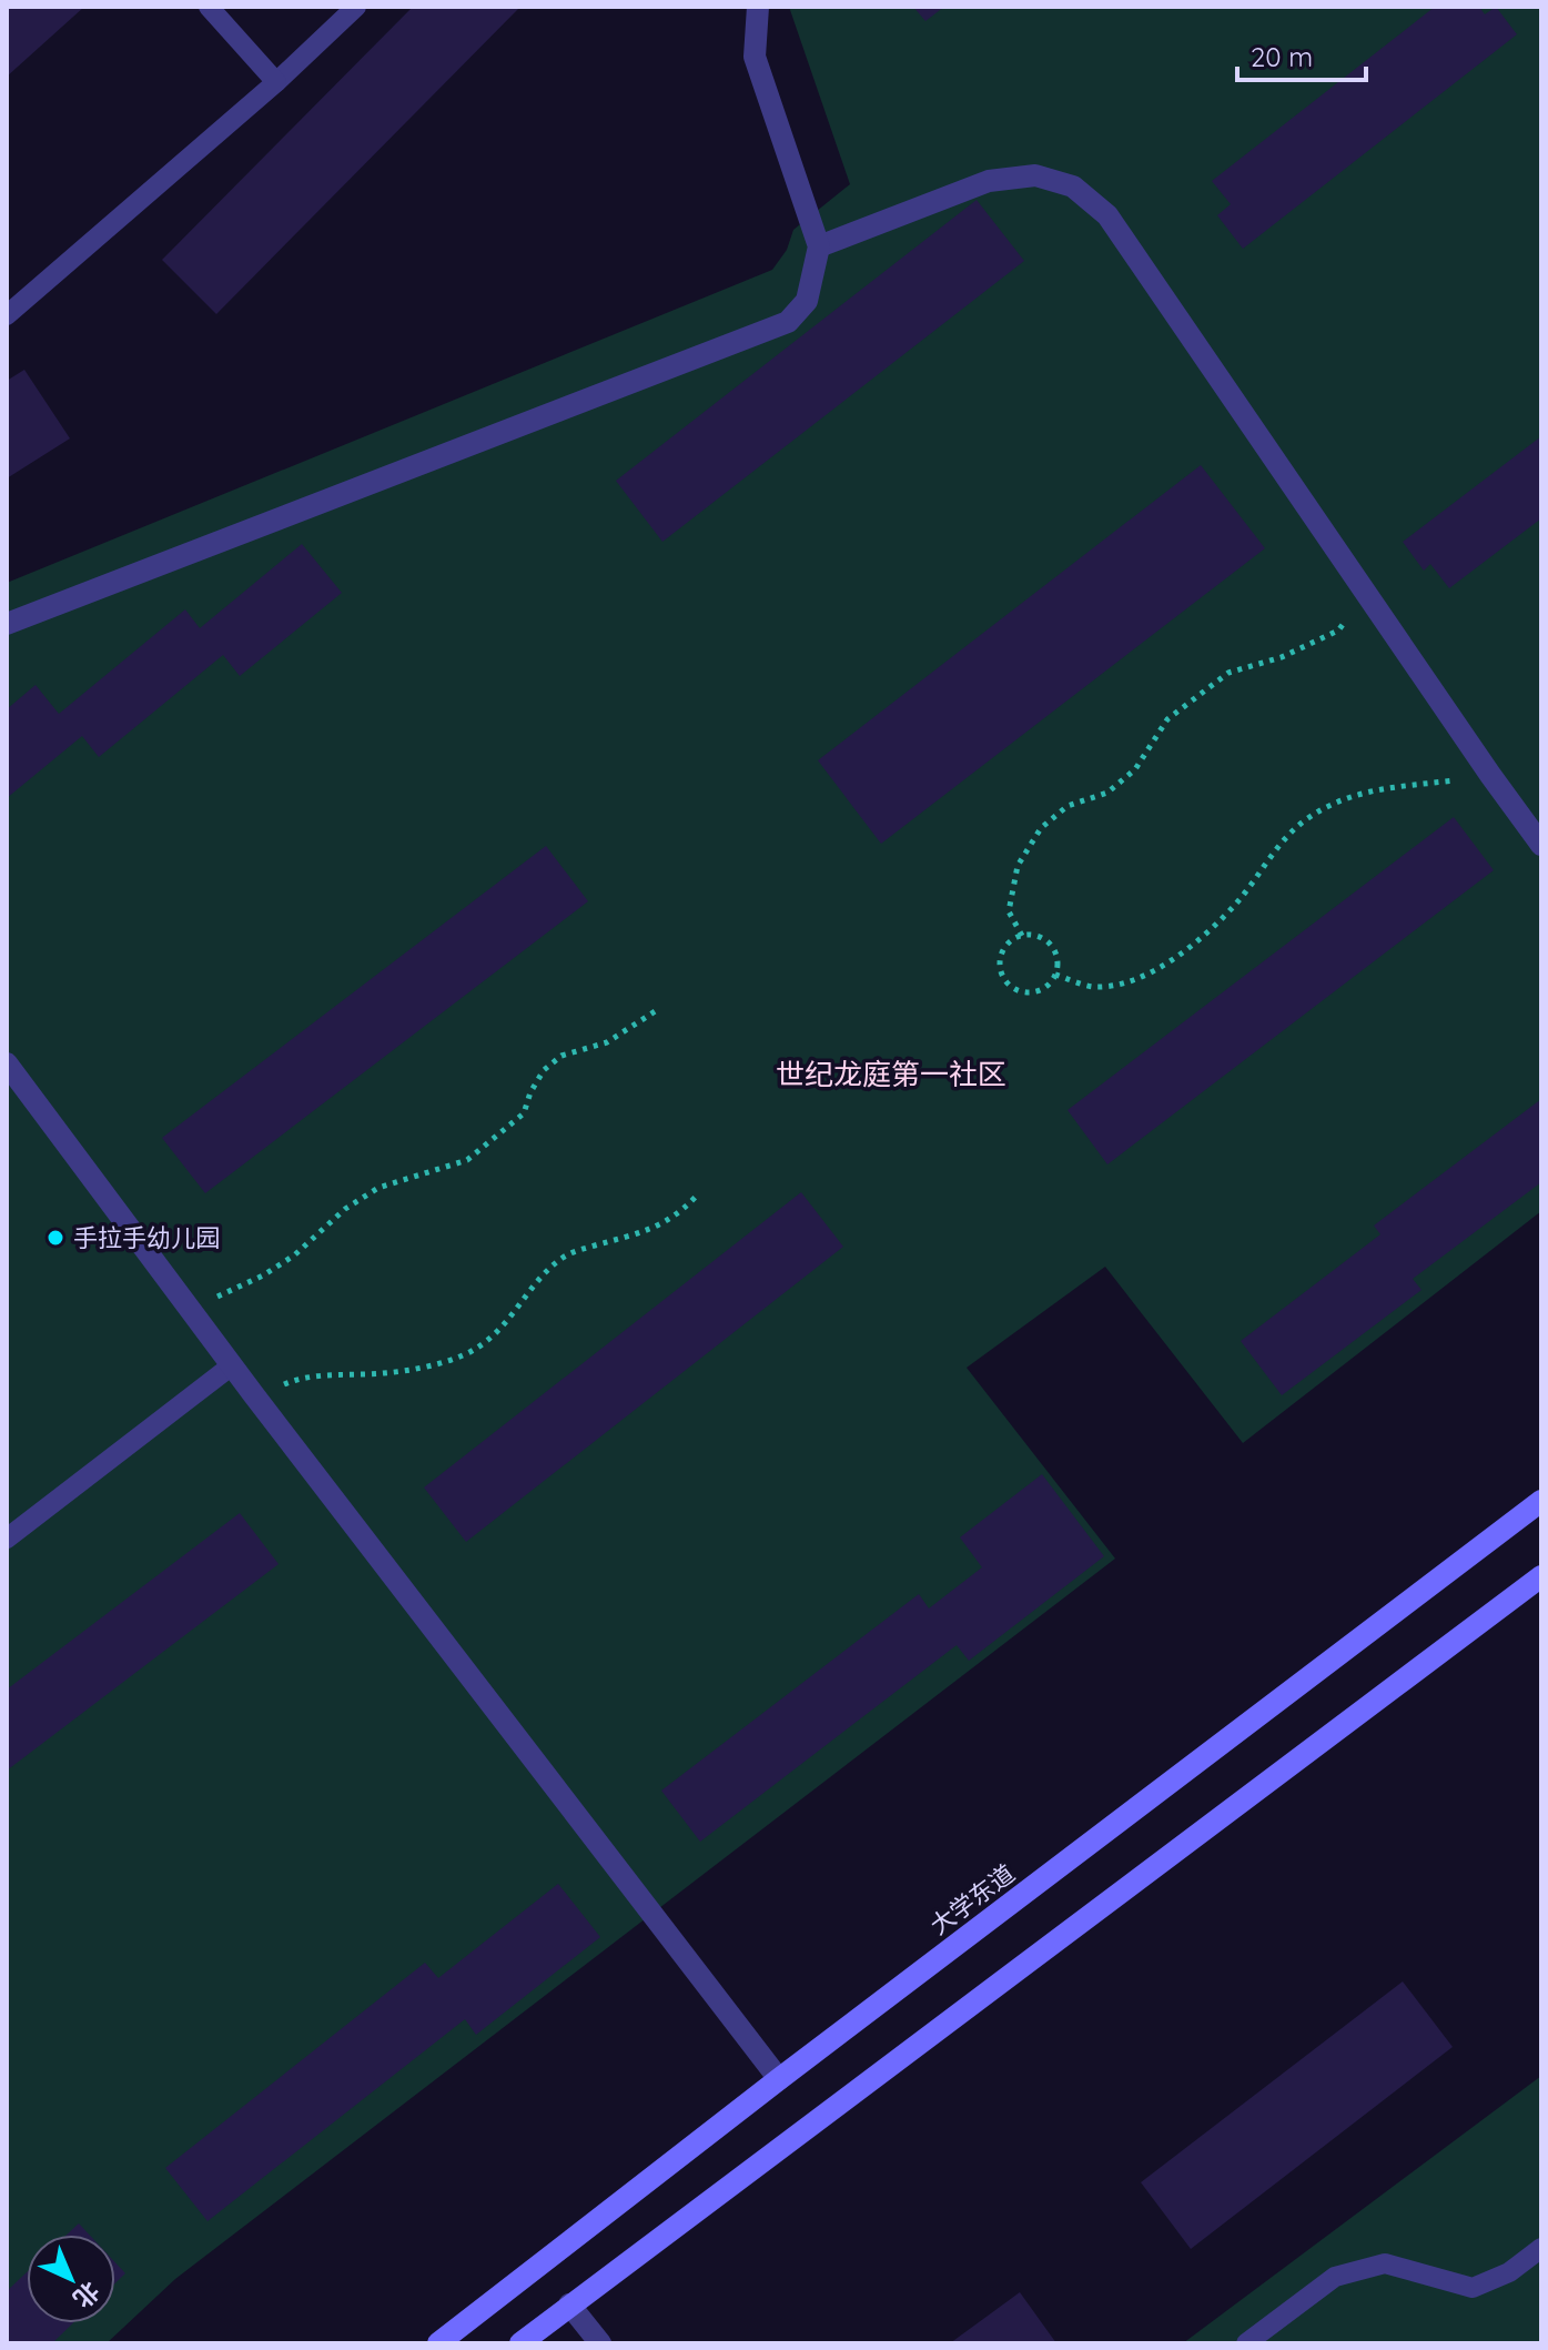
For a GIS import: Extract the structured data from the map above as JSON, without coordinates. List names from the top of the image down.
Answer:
{
  "streets": {
    "main road": ["大学东道"]
  },
  "districts": ["世纪龙庭第一社区"],
  "places": ["手拉手幼儿园"],
  "scale_bar": "20 m",
  "north": "bottom right"
}
